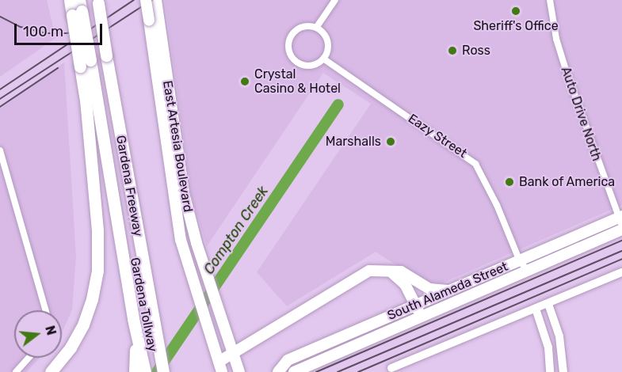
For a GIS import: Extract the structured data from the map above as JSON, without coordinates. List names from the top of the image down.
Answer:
{
  "streets": {
    "highway": ["Gardena Freeway", "Gardena Tollway"],
    "main road": ["East Artesia Boulevard", "South Alameda Street"],
    "street": ["Auto Drive North", "Eazy Street"]
  },
  "crossings": [
    ["Auto Drive North", "South Alameda Street"],
    ["Eazy Street", "South Alameda Street"],
    ["Gardena Freeway", "Gardena Tollway"]
  ],
  "water": ["Compton Creek"],
  "places": [
    "Sheriff's Office",
    "Ross",
    "Crystal Casino & Hotel",
    "Marshalls",
    "Bank of America"
  ],
  "scale_bar": "100 m",
  "north": "right"
}
